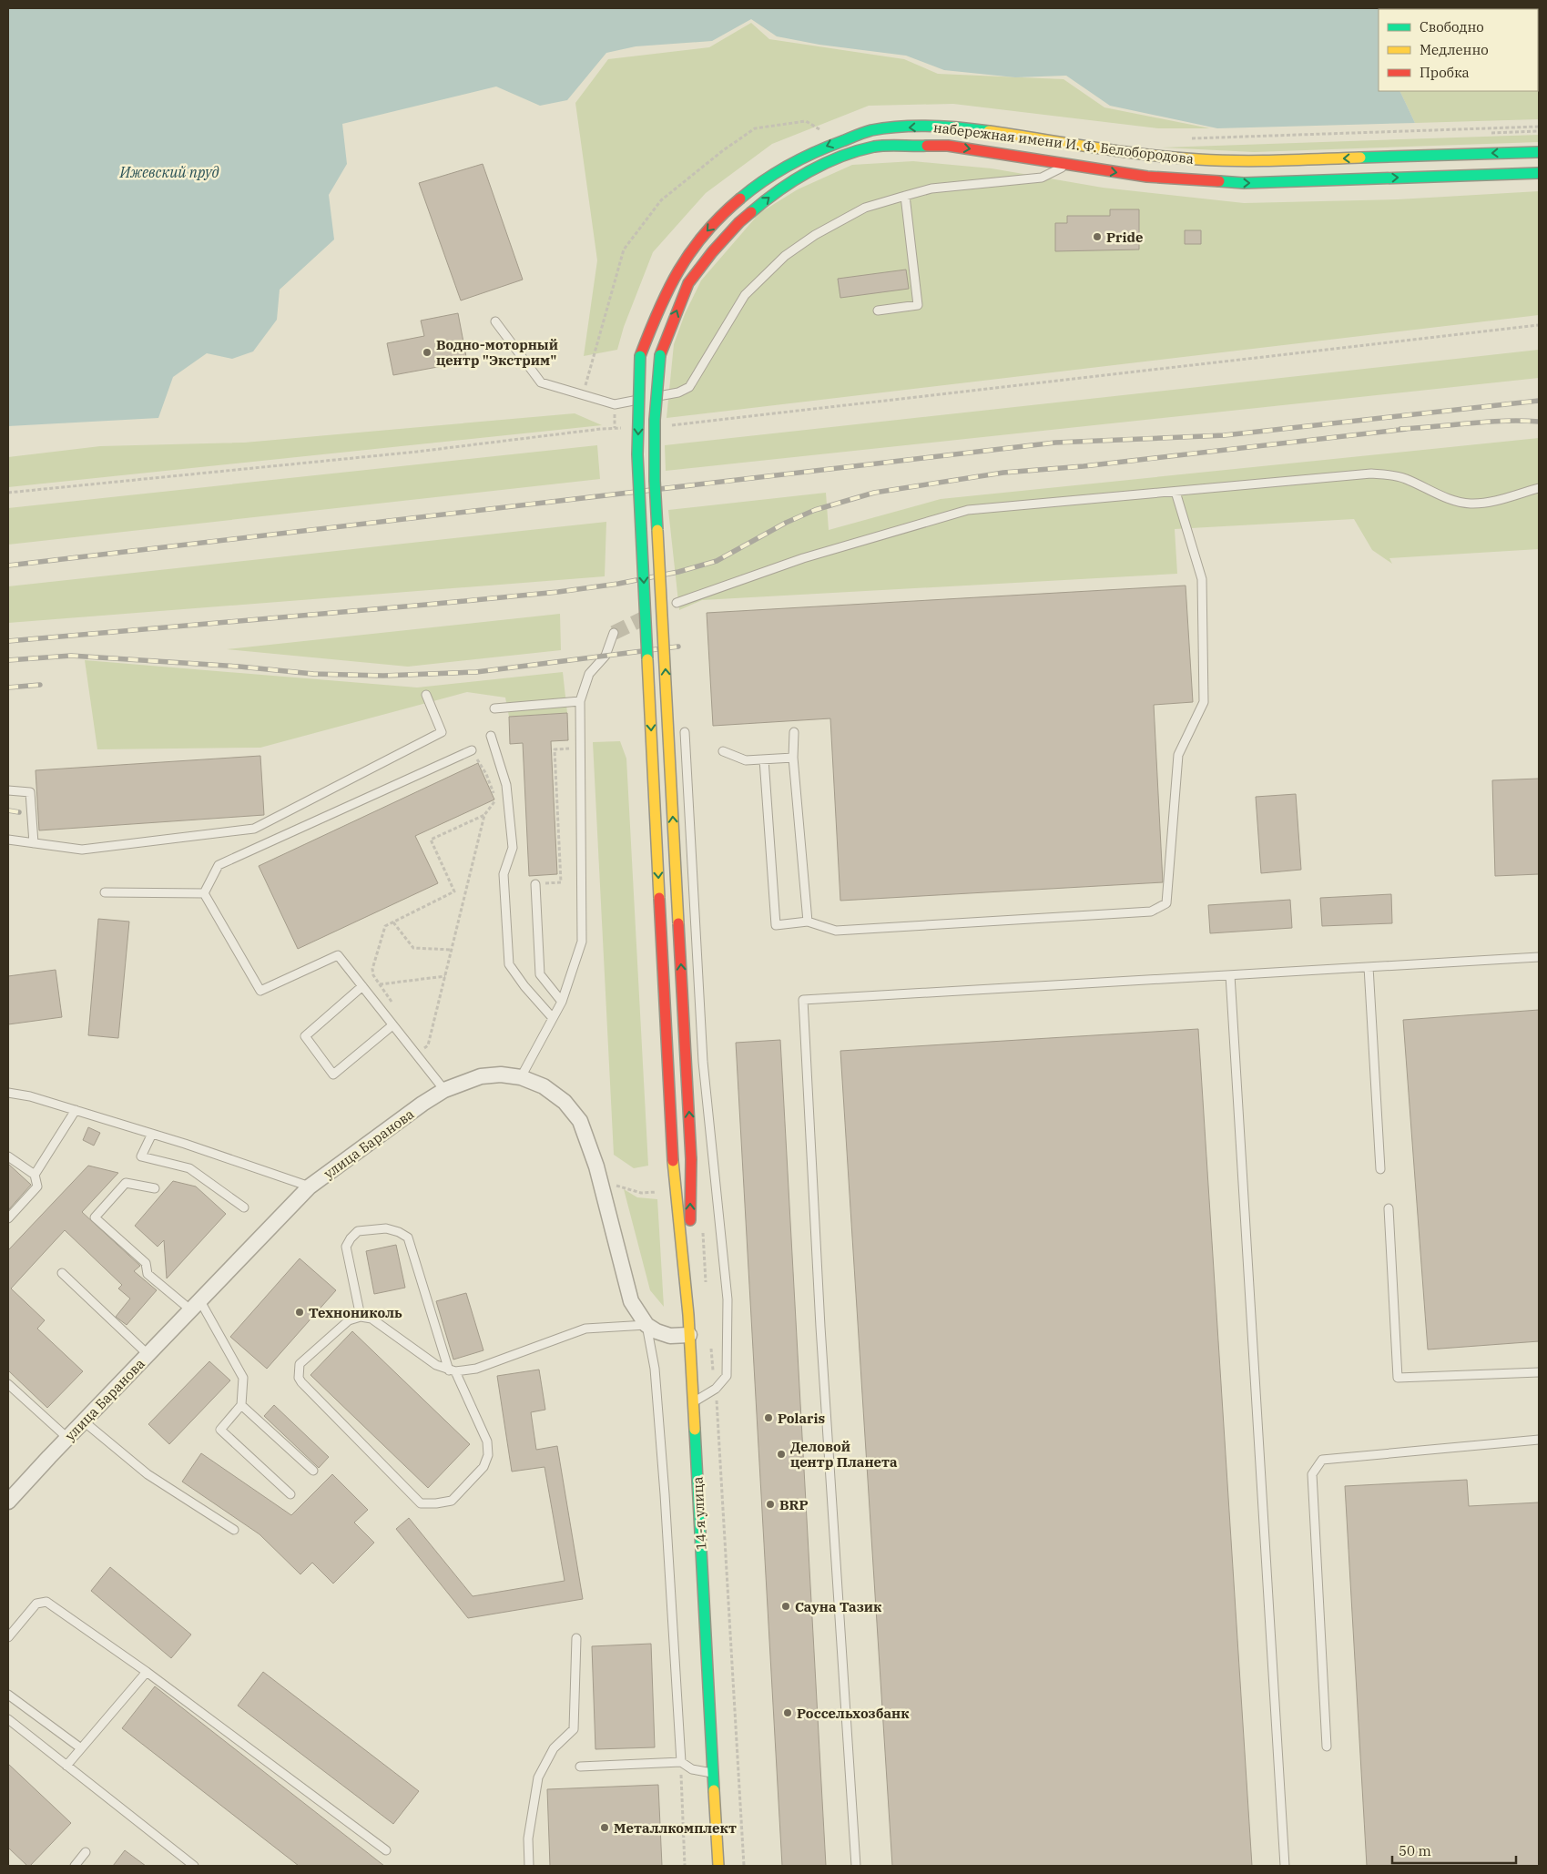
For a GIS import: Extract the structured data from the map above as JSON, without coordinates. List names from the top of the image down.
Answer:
{
  "streets": {
    "main road": ["набережная имени И. Ф. Белобородова", "14-я улица"],
    "street": ["улица Баранова"]
  },
  "crossings": [
    ["набережная имени И. Ф. Белобородова", "14-я улица"]
  ],
  "water": ["Ижевский пруд"],
  "places": [
    "Pride",
    "Водно-моторный центр \"Экстрим\"",
    "Технониколь",
    "Polaris",
    "Деловой центр Планета",
    "BRP",
    "Сауна Тазик",
    "Россельхозбанк",
    "Металлкомплект"
  ],
  "legend": ["Свободно", "Медленно", "Пробка"],
  "scale_bar": "50 m"
}
